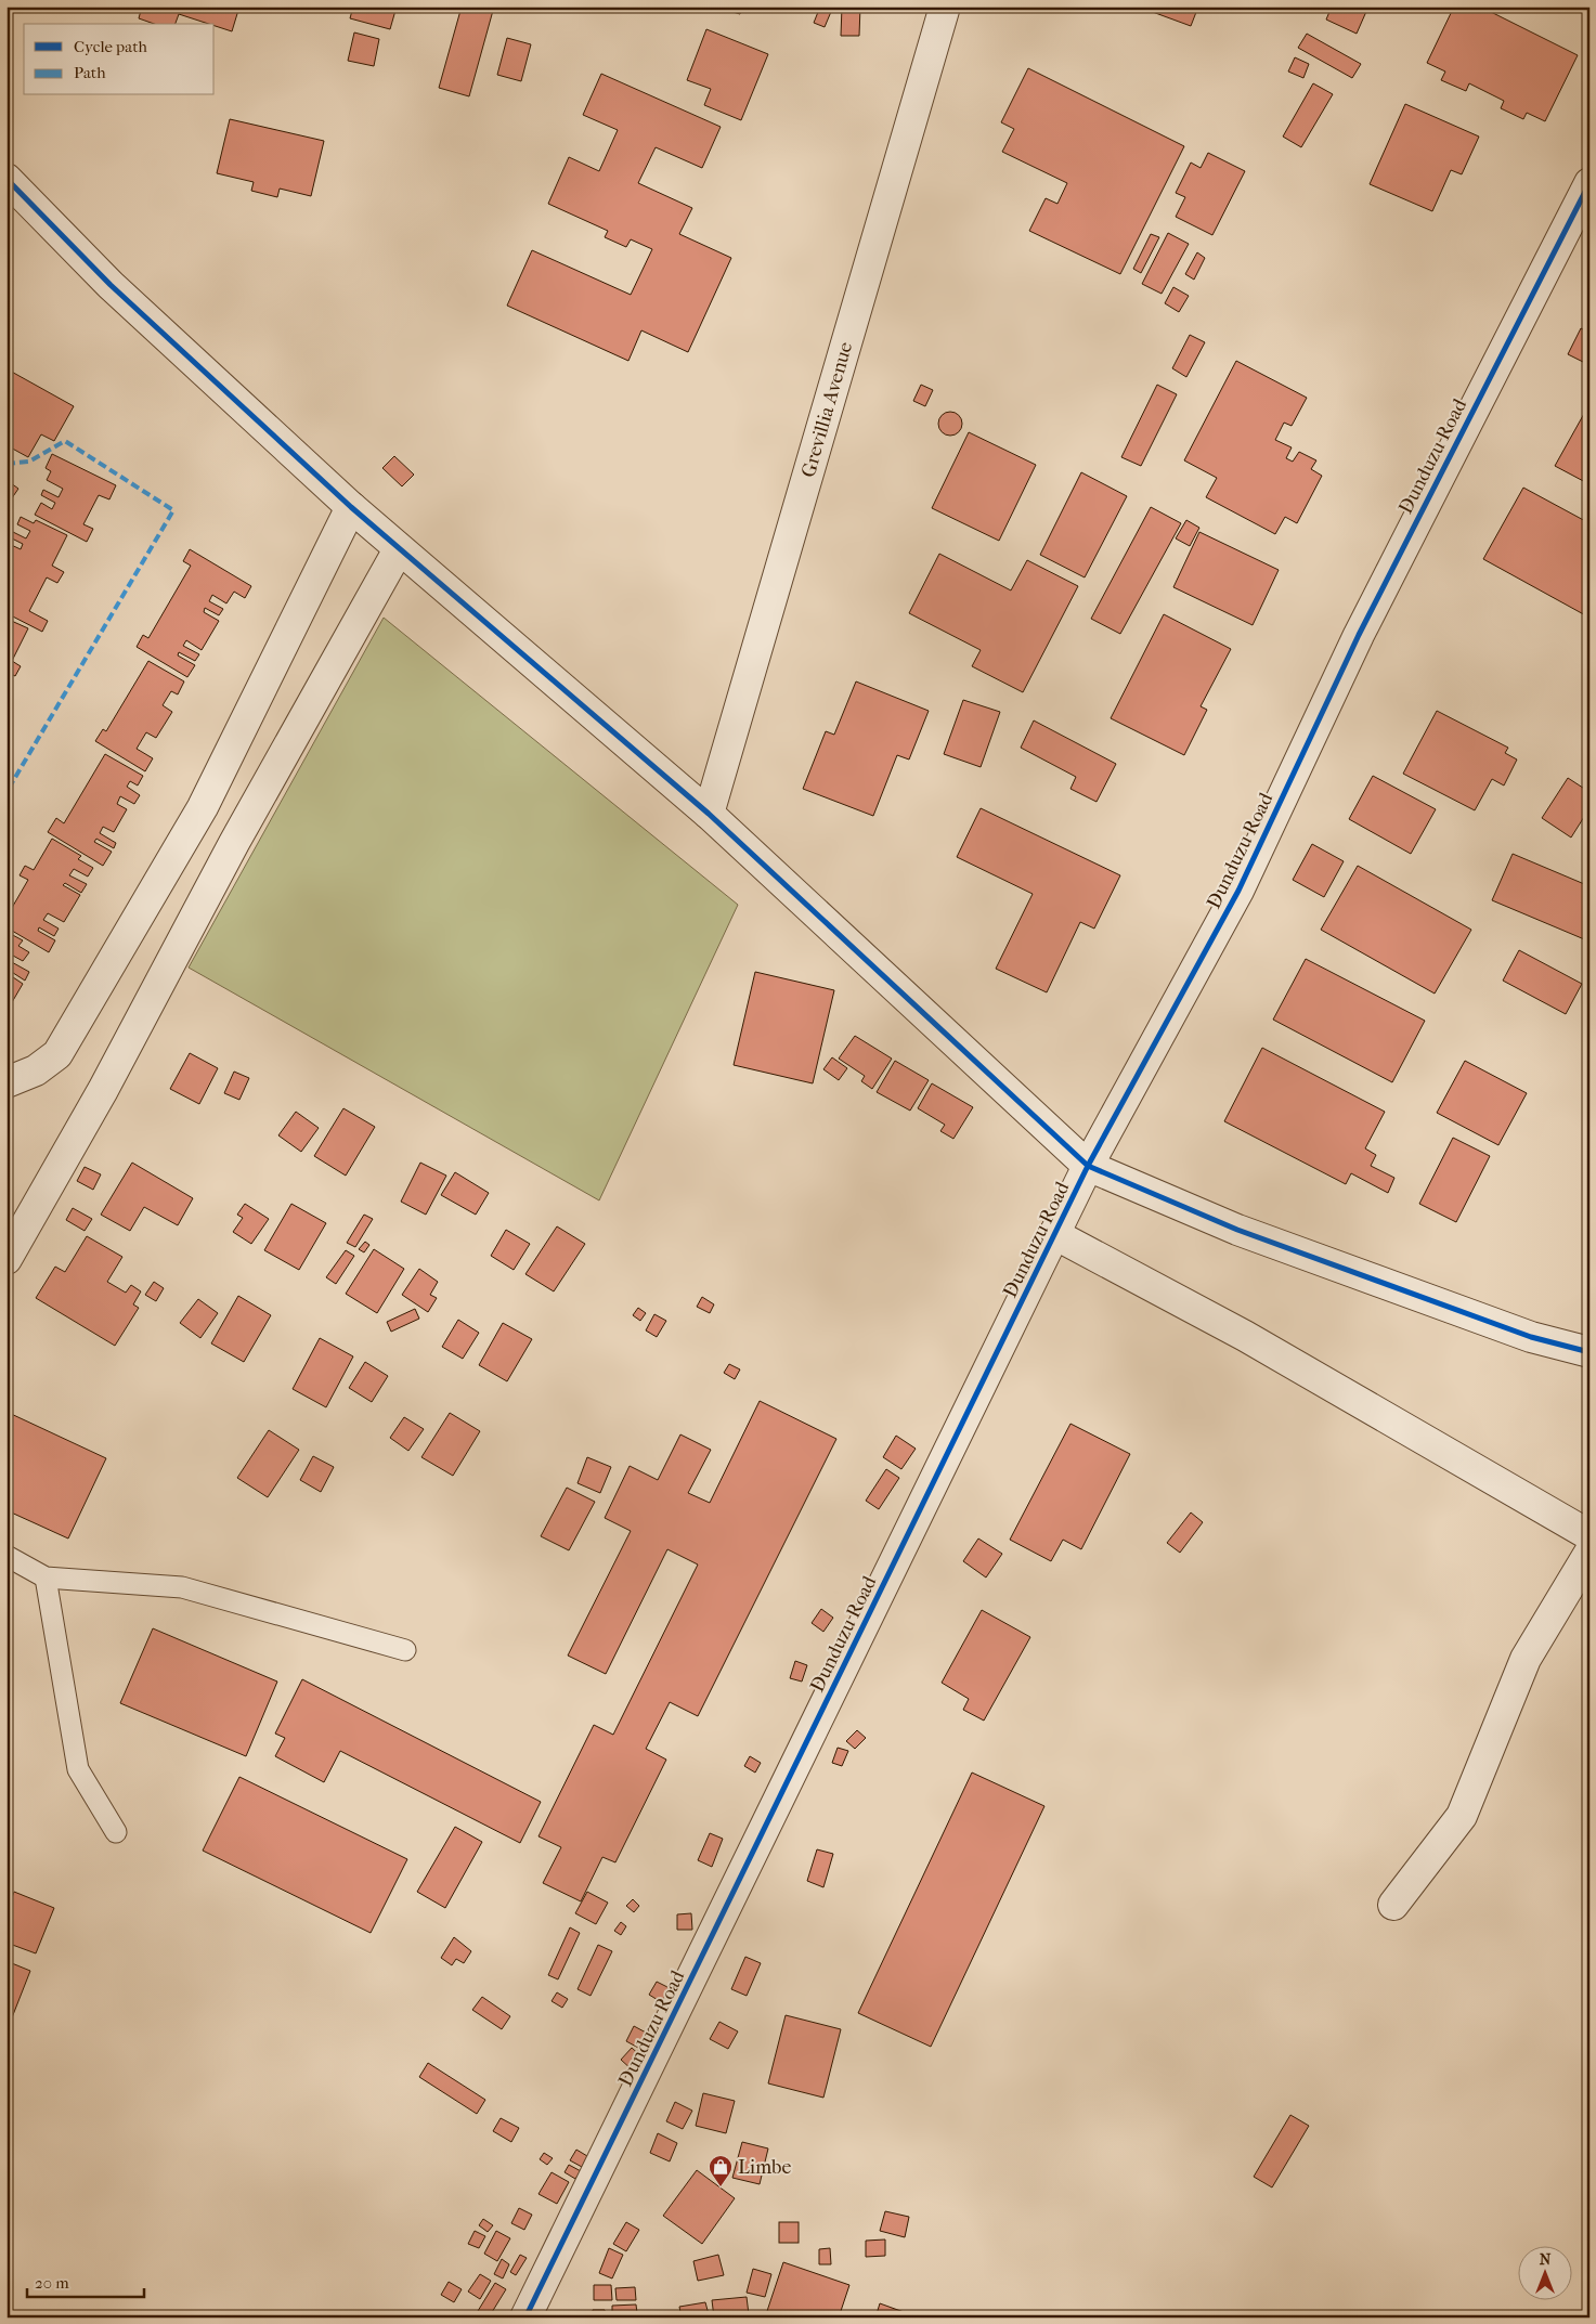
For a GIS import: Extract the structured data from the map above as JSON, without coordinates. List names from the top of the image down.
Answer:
{
  "streets": {
    "street": ["Grevillia Avenue", "Dunduzu Road"]
  },
  "places": {
    "shop": ["Limbe"]
  },
  "legend": ["Cycle path", "Path"],
  "scale_bar": "20 m",
  "north": "top"
}
